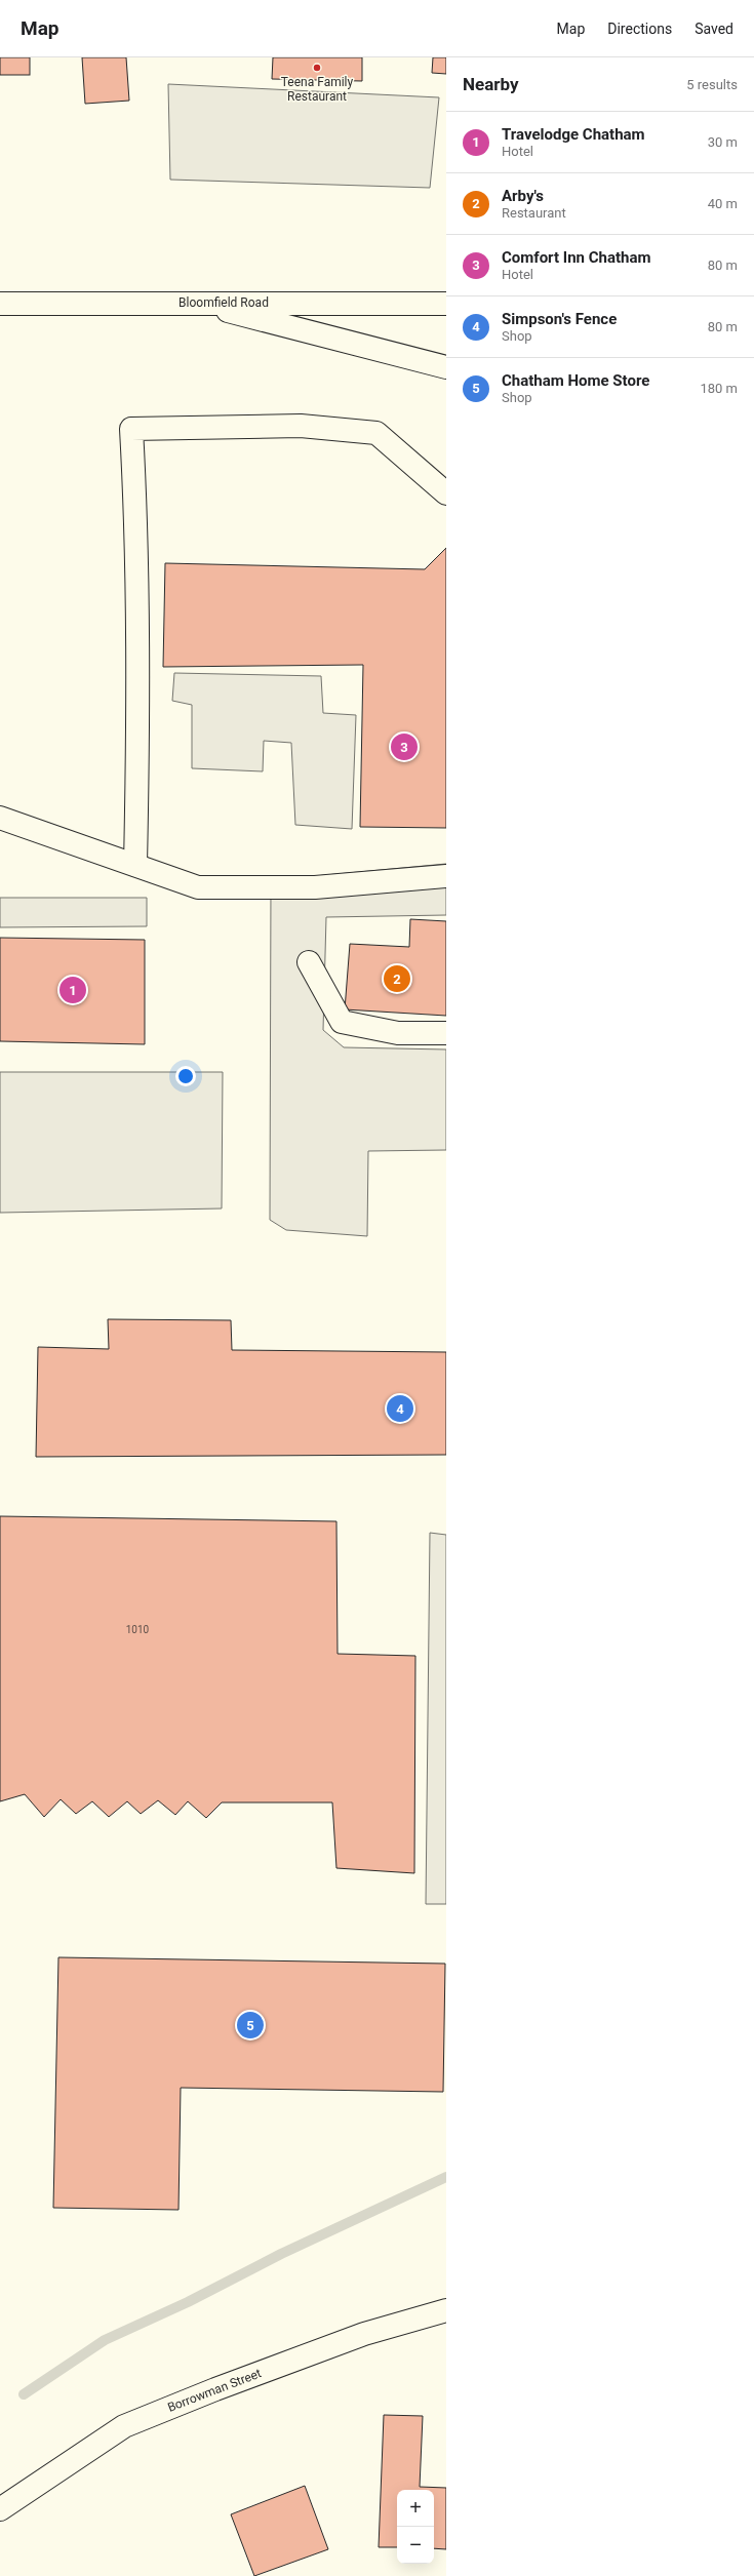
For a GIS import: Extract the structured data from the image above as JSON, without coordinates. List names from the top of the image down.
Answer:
{
  "streets": {
    "main road": ["Bloomfield Road", "Borrowman Street"]
  },
  "places": ["Teena Family Restaurant"],
  "house_numbers": ["1010"],
  "page": {
    "header": "Map",
    "nav": ["Map", "Directions", "Saved"],
    "heading": ["Nearby", "5 results"],
    "list": [
      {
        "mark": "1",
        "name": "Travelodge Chatham",
        "note": "Hotel",
        "value": "30 m"
      },
      {
        "mark": "2",
        "name": "Arby's",
        "note": "Restaurant",
        "value": "40 m"
      },
      {
        "mark": "3",
        "name": "Comfort Inn Chatham",
        "note": "Hotel",
        "value": "80 m"
      },
      {
        "mark": "4",
        "name": "Simpson's Fence",
        "note": "Shop",
        "value": "80 m"
      },
      {
        "mark": "5",
        "name": "Chatham Home Store",
        "note": "Shop",
        "value": "180 m"
      }
    ],
    "pins": [
      "3",
      "2",
      "1",
      "4",
      "5"
    ],
    "map_buttons": ["+", "−"]
  }
}
